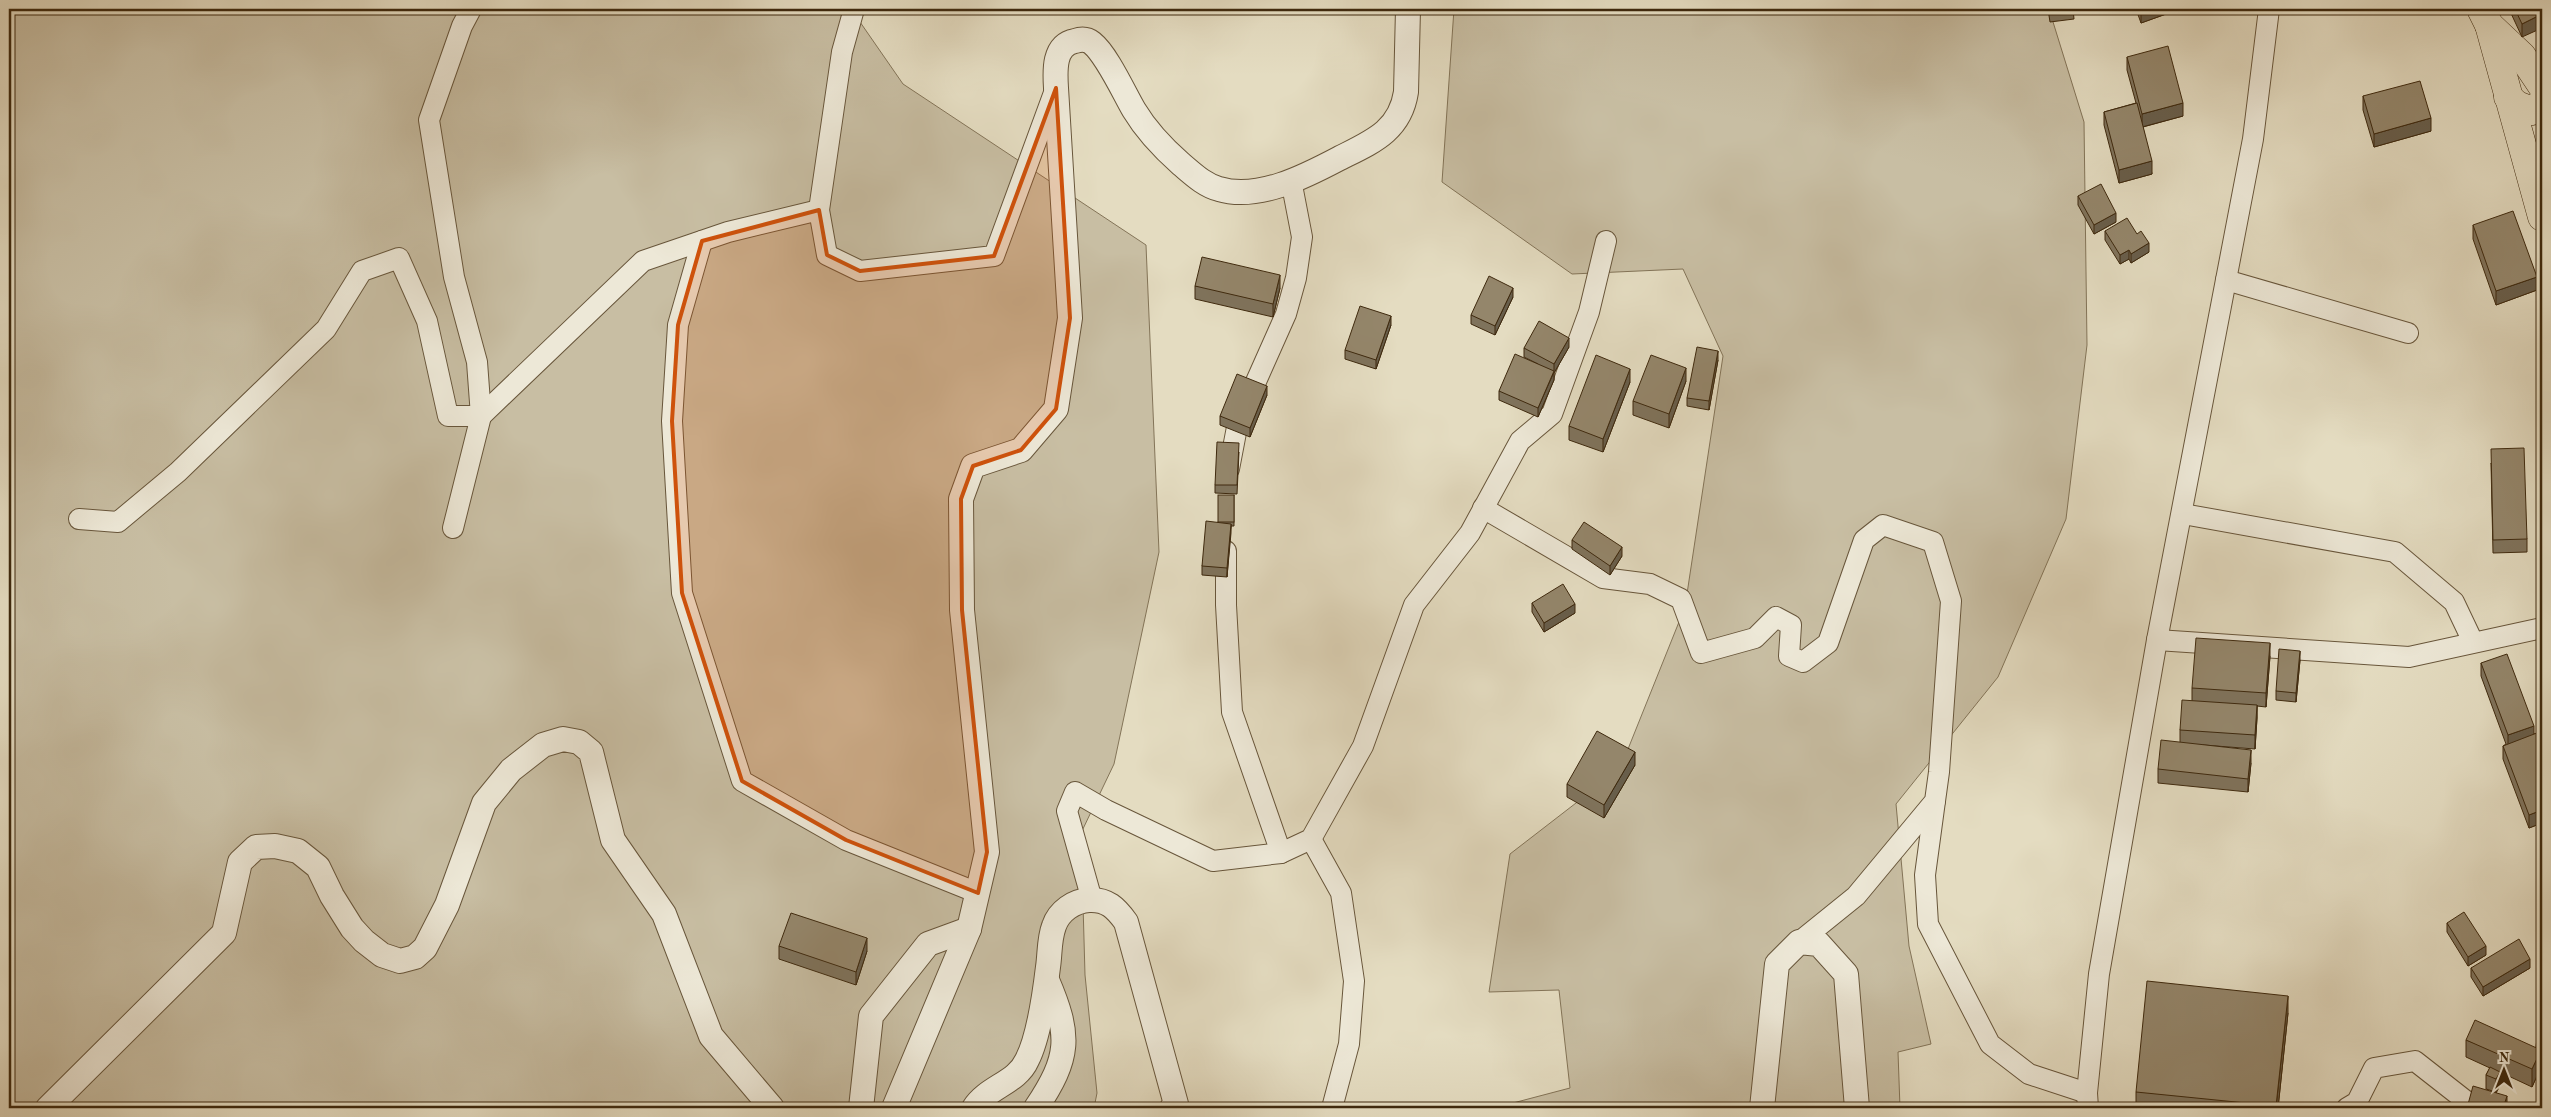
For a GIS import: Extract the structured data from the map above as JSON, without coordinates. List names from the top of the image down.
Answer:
{
  "north": "top"
}
